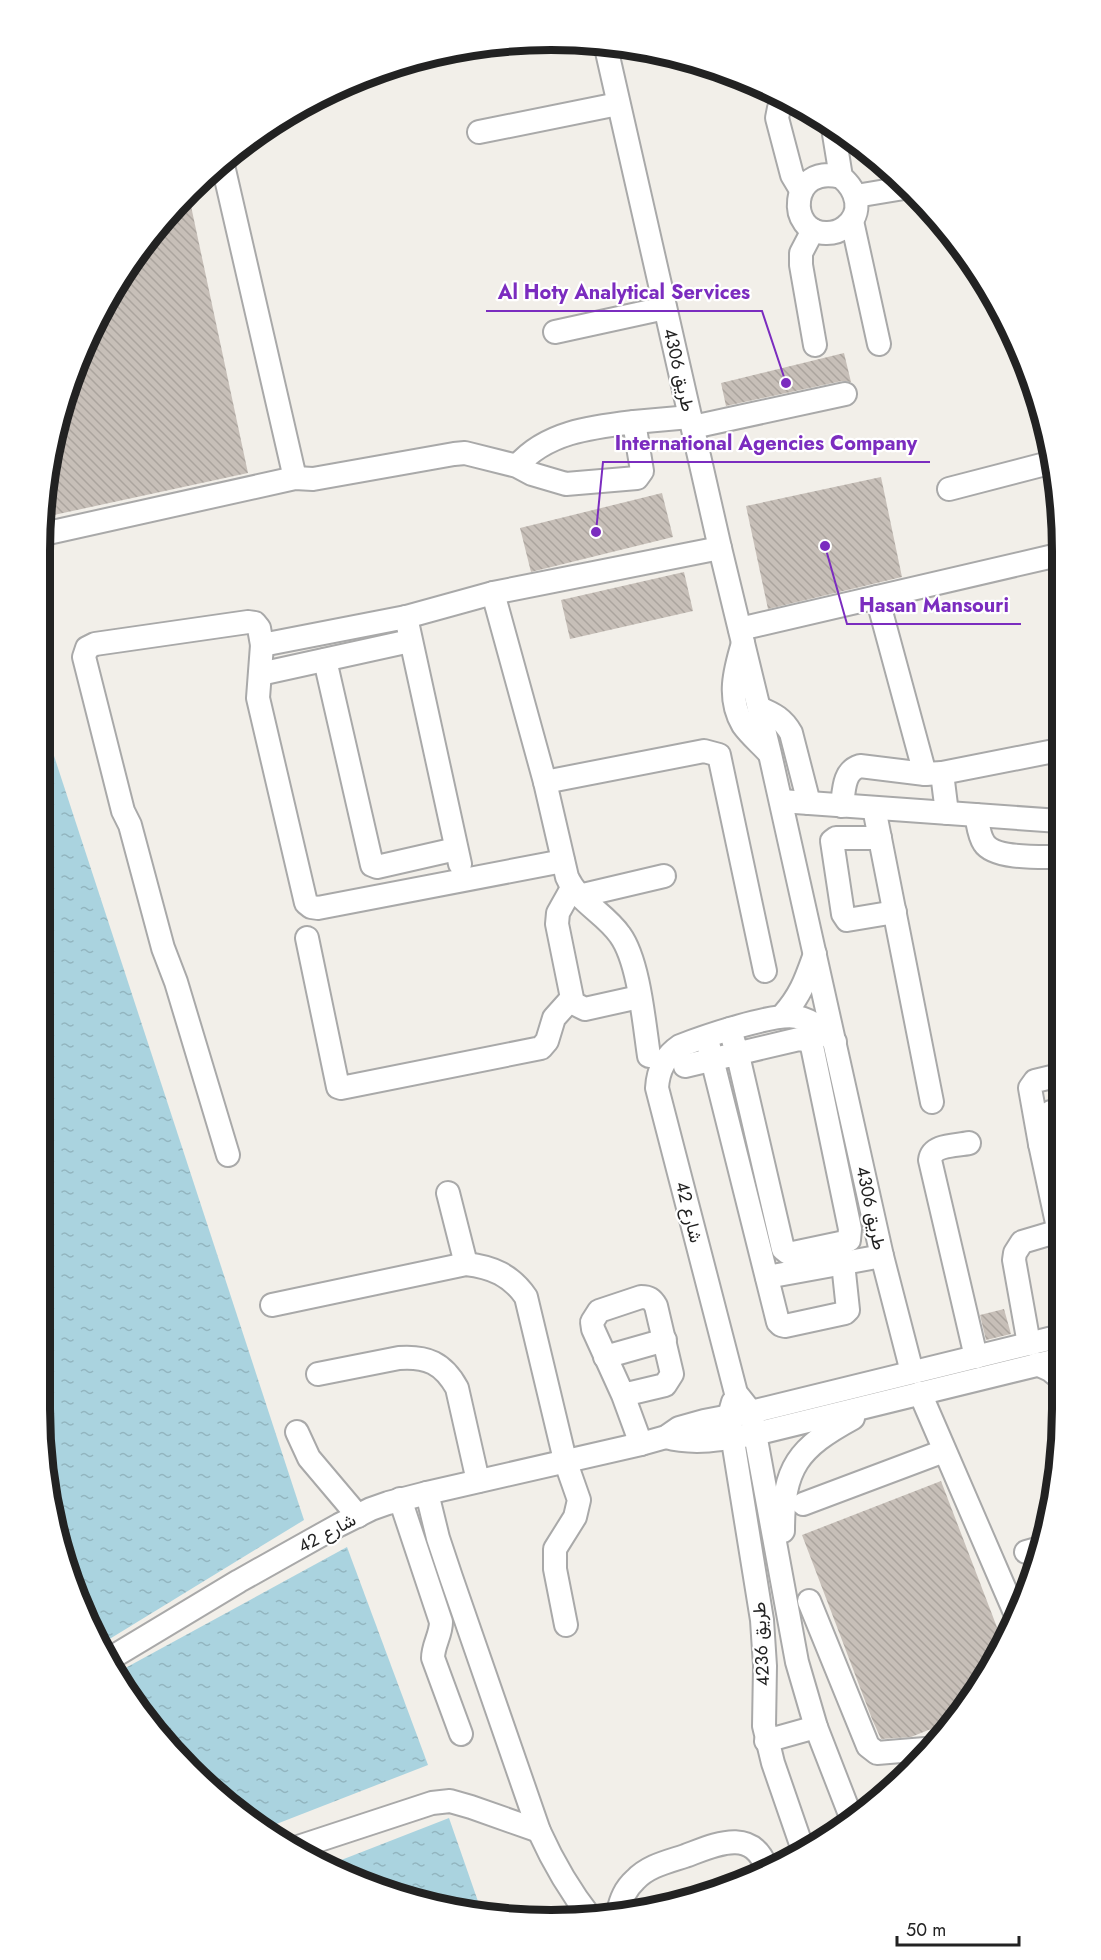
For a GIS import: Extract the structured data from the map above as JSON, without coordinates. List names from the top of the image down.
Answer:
{
  "streets": {
    "street": ["طريق 4306", "شارع 42", "طريق 4236"]
  },
  "crossings": [
    ["طريق 4306", "شارع 42"],
    ["شارع 42", "طريق 4236"]
  ],
  "places": ["Al Hoty Analytical Services", "International Agencies Company", "Hasan Mansouri"],
  "scale_bar": "50 m"
}
